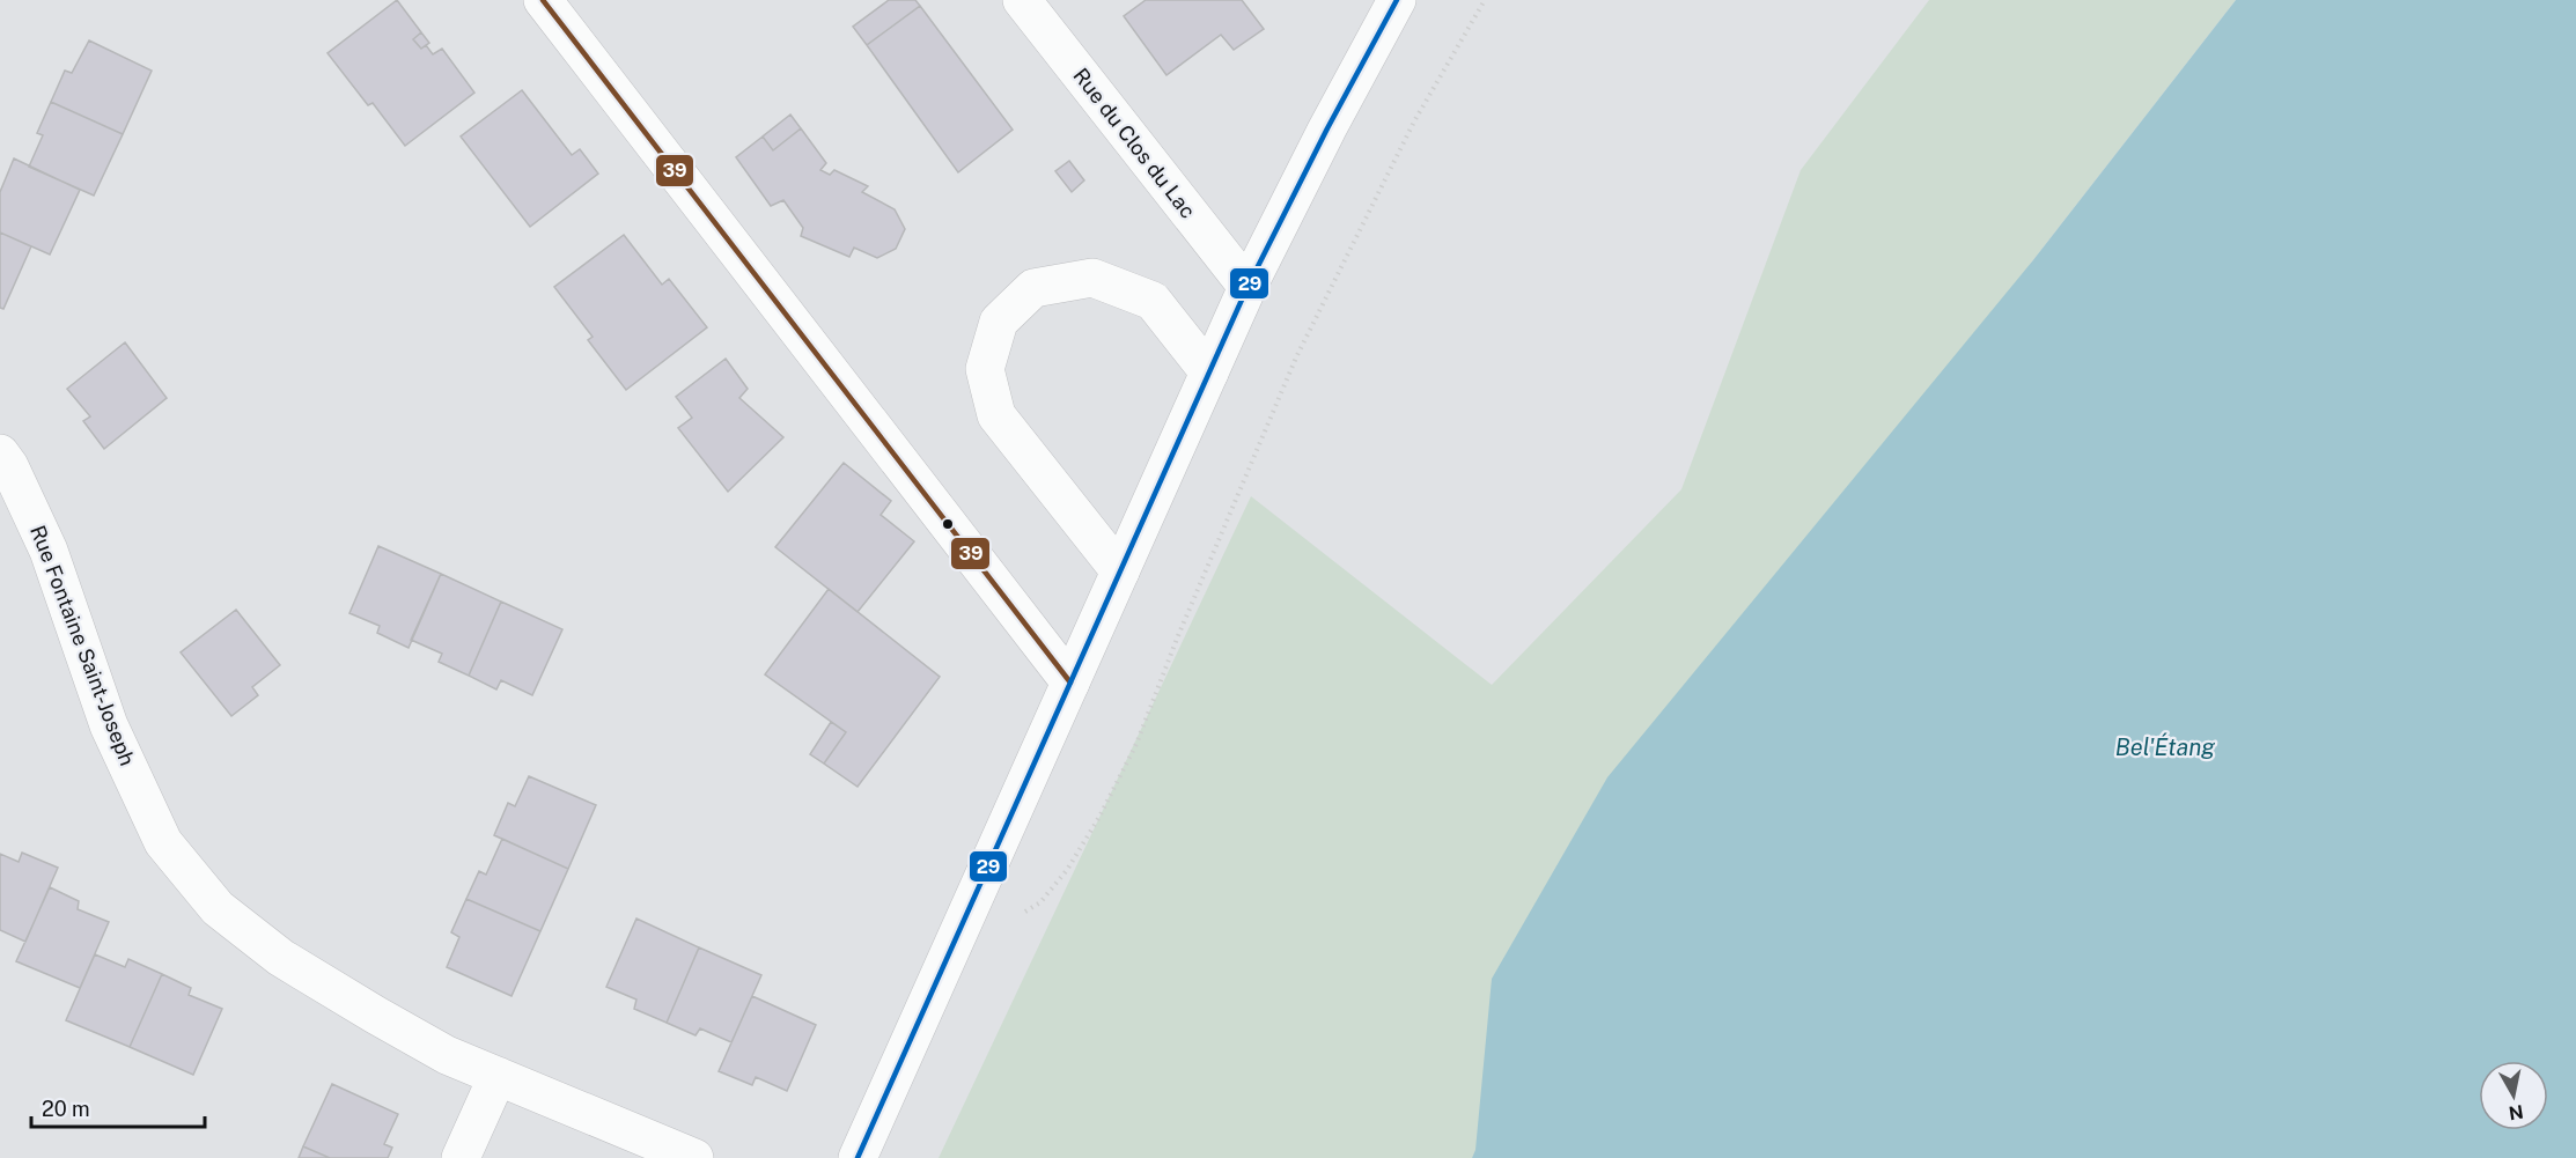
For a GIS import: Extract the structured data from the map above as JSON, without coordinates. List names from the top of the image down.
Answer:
{
  "streets": {
    "street": ["Rue du Clos du Lac", "Rue Fontaine Saint-Joseph"]
  },
  "water": ["Bel'Étang"],
  "lines": ["transit line 39", "transit line 29"],
  "scale_bar": "20 m",
  "north": "bottom"
}
